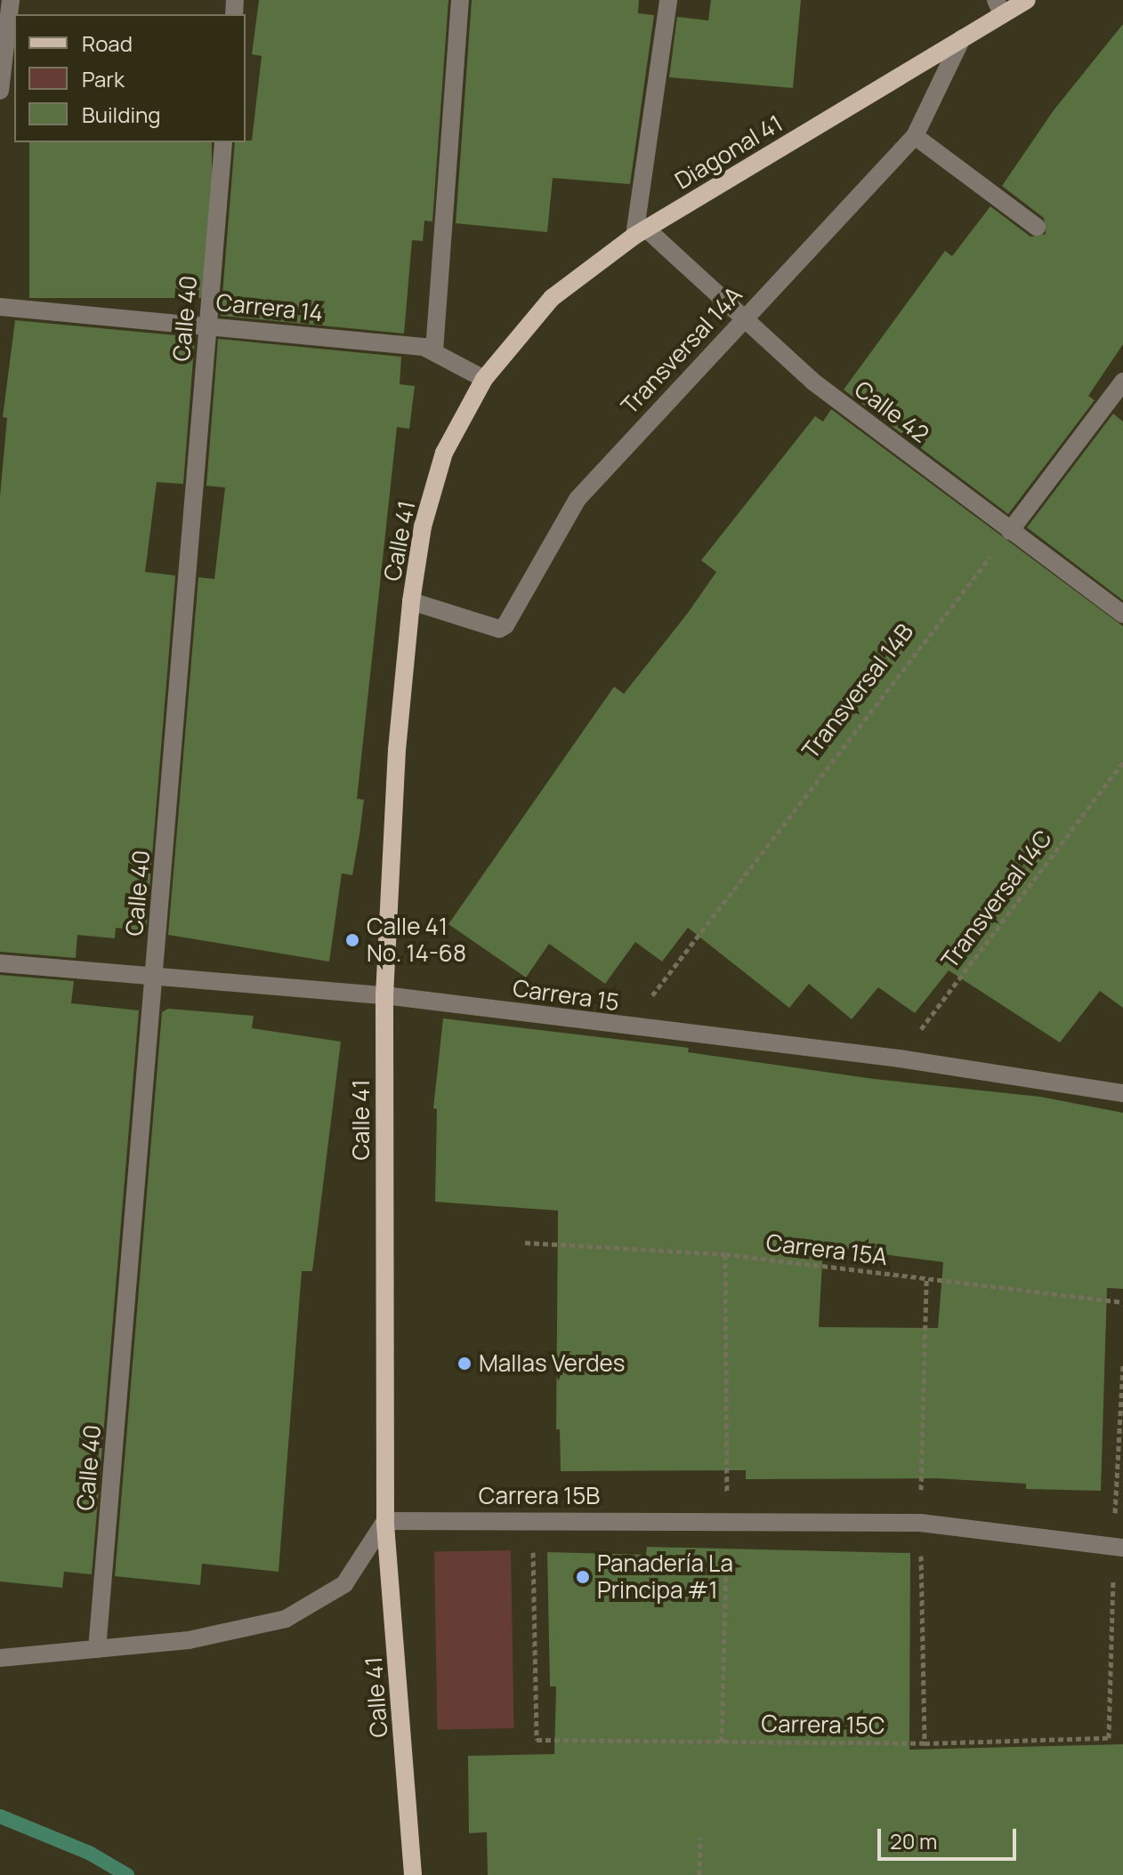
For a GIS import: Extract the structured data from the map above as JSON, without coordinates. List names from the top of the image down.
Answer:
{
  "streets": {
    "main road": ["Diagonal 41", "Calle 41"],
    "street": [
      "Carrera 14",
      "Calle 40",
      "Transversal 14A",
      "Calle 42",
      "Carrera 15",
      "Carrera 15B"
    ],
    "path": [
      "Transversal 14B",
      "Transversal 14C",
      "Carrera 15A",
      "Carrera 15C"
    ]
  },
  "crossings": [
    ["Diagonal 41", "Carrera 14"],
    ["Diagonal 41", "Transversal 14A"],
    ["Diagonal 41", "Calle 42"],
    ["Diagonal 41", "Calle 41"],
    ["Carrera 14", "Calle 40"],
    ["Carrera 14", "Calle 41"],
    ["Calle 40", "Carrera 15"],
    ["Transversal 14A", "Calle 42"],
    ["Transversal 14A", "Calle 41"],
    ["Calle 42", "Transversal 14B"],
    ["Calle 41", "Carrera 15"],
    ["Calle 41", "Carrera 15B"],
    ["Transversal 14B", "Carrera 15"],
    ["Transversal 14C", "Carrera 15"],
    ["Carrera 15B", "Carrera 15C"]
  ],
  "places": ["Calle 41 No. 14-68", "Mallas Verdes", "Panadería La Principa #1"],
  "legend": ["Road", "Park", "Building"],
  "scale_bar": "20 m"
}
